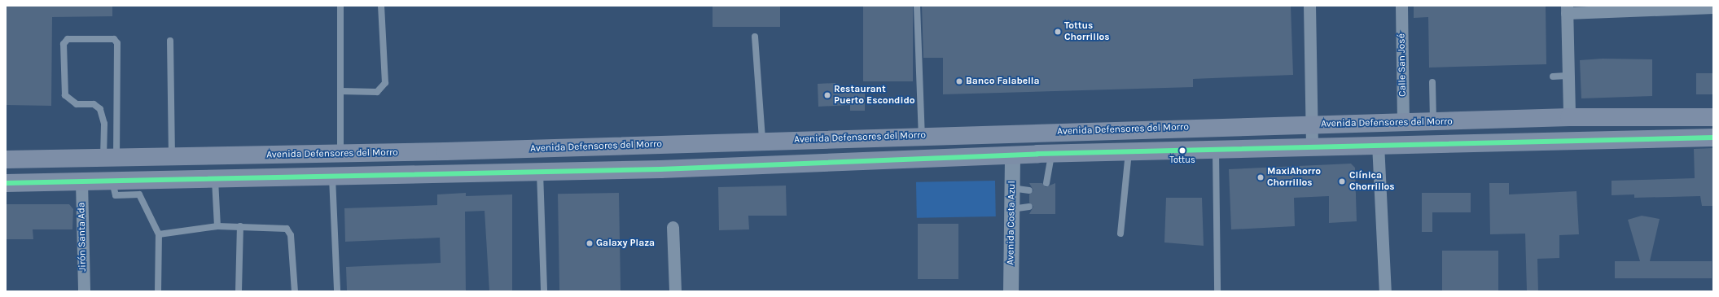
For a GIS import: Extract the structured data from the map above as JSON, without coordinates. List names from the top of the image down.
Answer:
{
  "streets": {
    "main road": ["Avenida Defensores del Morro"],
    "street": ["Calle San José", "Avenida Costa Azul", "Jirón Santa Ada"]
  },
  "crossings": [
    ["Calle San José", "Avenida Defensores del Morro"]
  ],
  "places": [
    "Tottus Chorrillos",
    "Banco Falabella",
    "Restaurant Puerto Escondido",
    "Tottus",
    "MaxiAhorro Chorrillos",
    "Clínica Chorrillos",
    "Galaxy Plaza"
  ]
}
